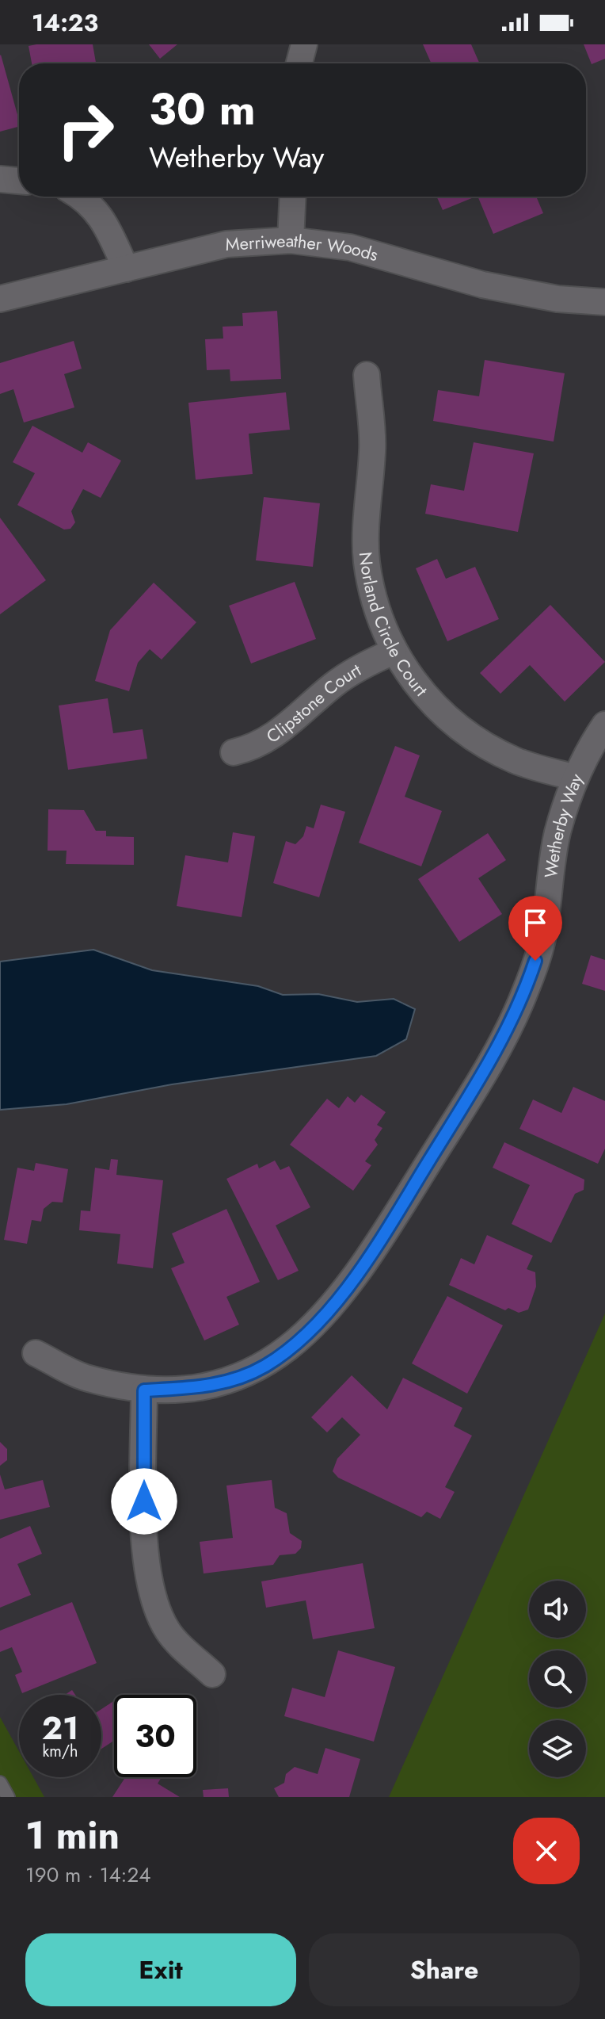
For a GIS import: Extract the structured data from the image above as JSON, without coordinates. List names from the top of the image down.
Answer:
{
  "streets": {
    "street": [
      "Merriweather Woods",
      "Norland Circle Court",
      "Clipstone Court",
      "Wetherby Way"
    ]
  },
  "crossings": [
    ["Norland Circle Court", "Clipstone Court"],
    ["Norland Circle Court", "Wetherby Way"]
  ],
  "page": {
    "status": "14:23",
    "turn": ["30 m", "Wetherby Way"],
    "speed": "21 km/h",
    "limit": "30",
    "heading": ["1 min", "190 m · 14:24"],
    "buttons": ["Exit", "Share"]
  }
}
